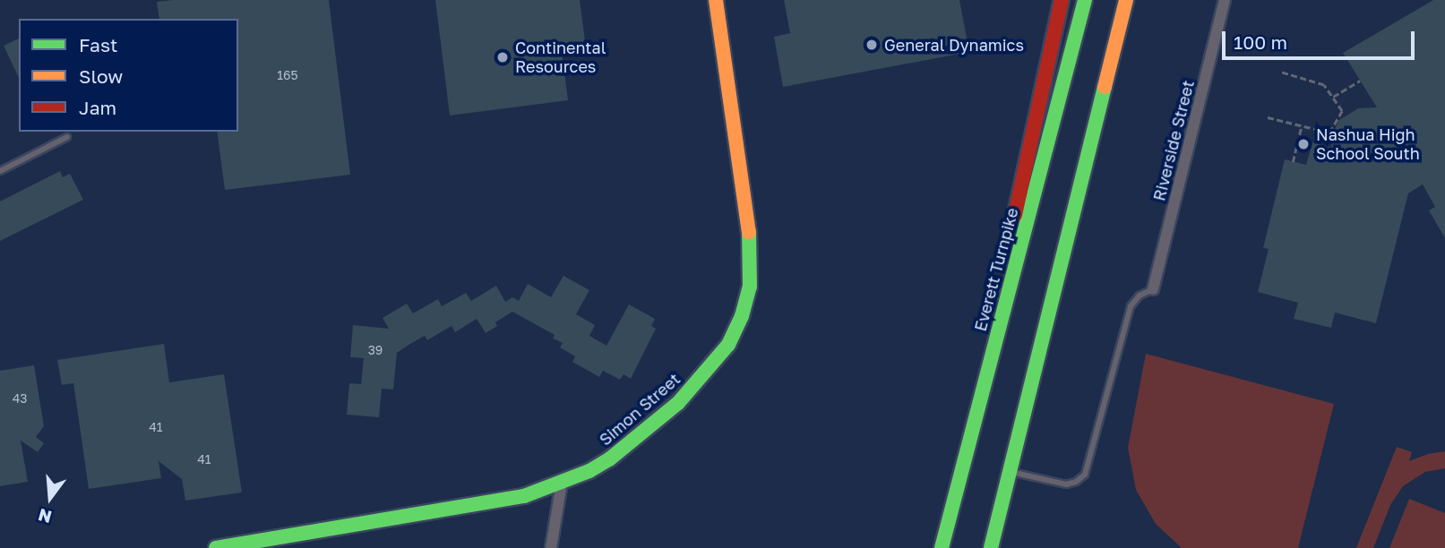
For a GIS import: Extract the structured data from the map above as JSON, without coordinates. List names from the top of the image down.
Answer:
{
  "streets": {
    "main road": ["Everett Turnpike", "Simon Street"],
    "street": ["Riverside Street"]
  },
  "places": ["General Dynamics", "Continental Resources", "Nashua High School South"],
  "house_numbers": [
    "165",
    "39",
    "43",
    "41",
    "41"
  ],
  "legend": ["Fast", "Slow", "Jam"],
  "scale_bar": "100 m",
  "north": "bottom"
}
